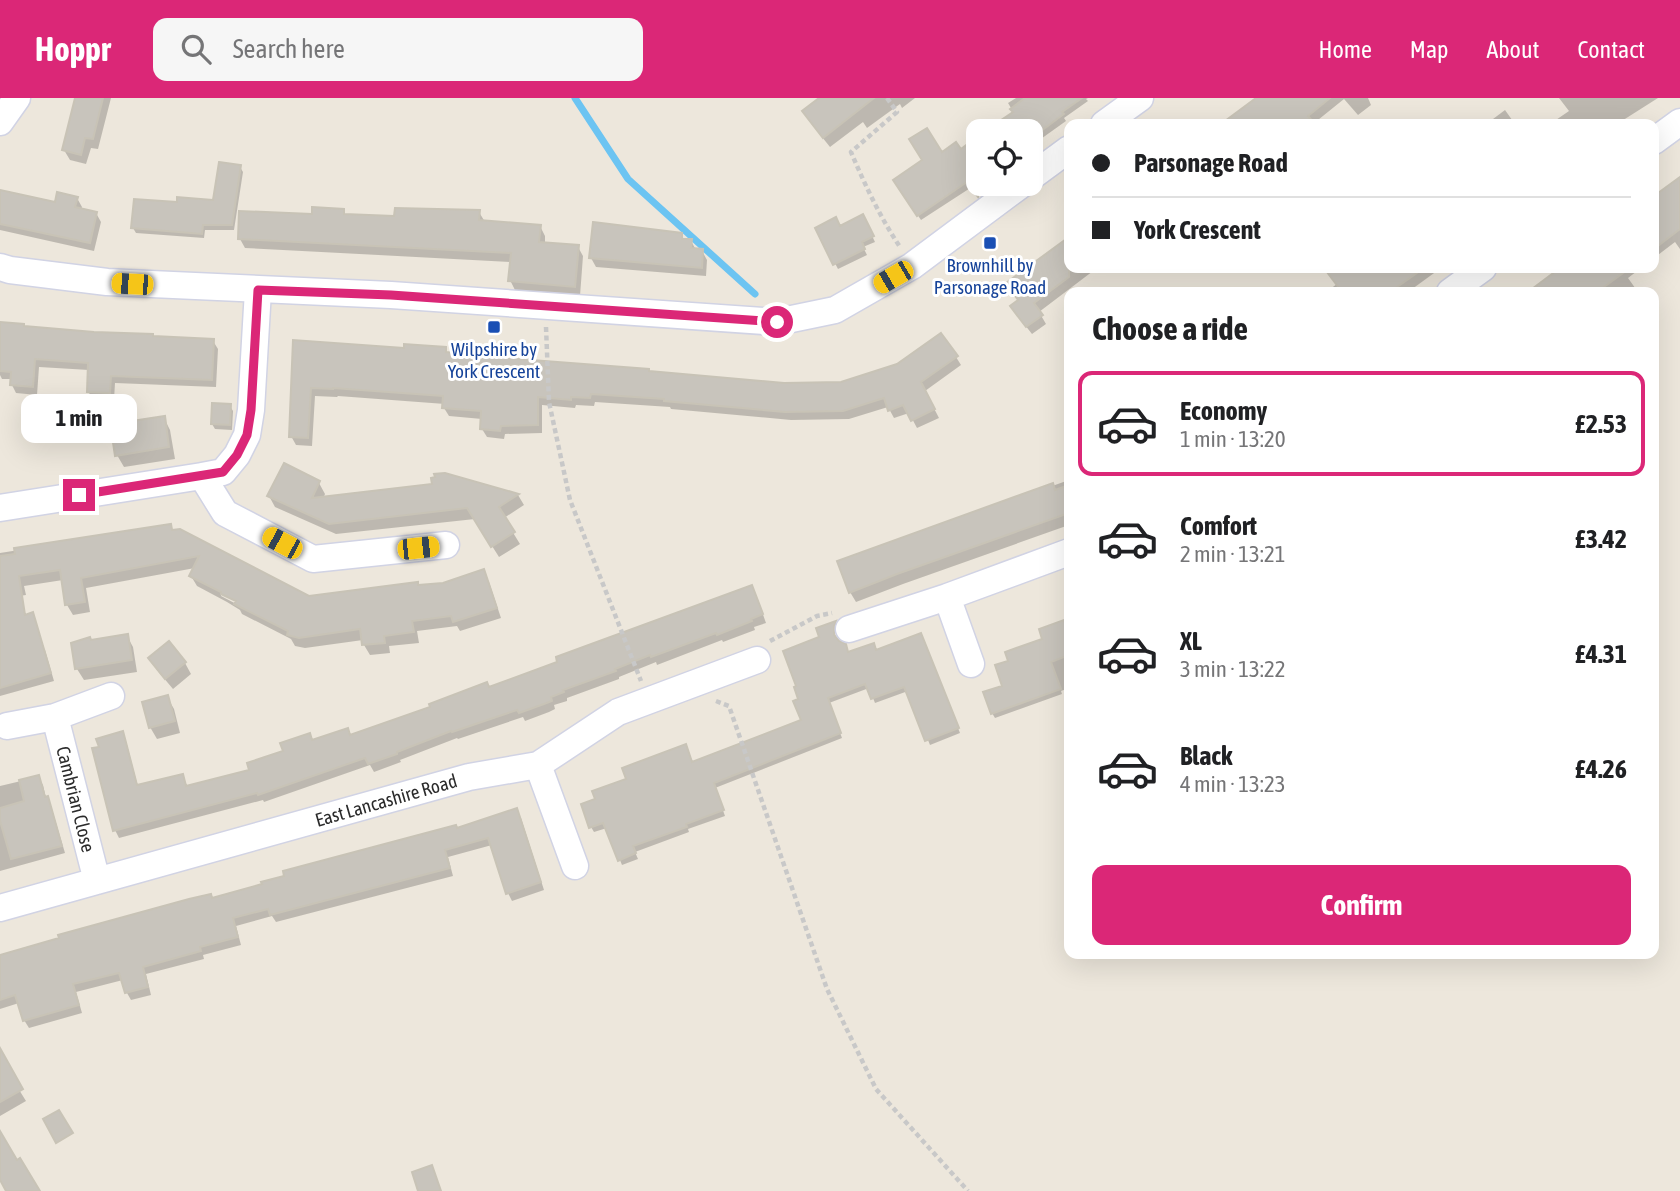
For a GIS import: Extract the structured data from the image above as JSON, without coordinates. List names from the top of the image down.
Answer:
{
  "streets": {
    "street": ["Cambrian Close", "East Lancashire Road"]
  },
  "crossings": [
    ["Cambrian Close", "East Lancashire Road"]
  ],
  "places": {
    "transit": ["Brownhill by Parsonage Road", "Wilpshire by York Crescent"]
  },
  "page": {
    "header": "Hoppr",
    "search": "Search here",
    "nav": [
      "Home",
      "Map",
      "About",
      "Contact"
    ],
    "banner": ["Parsonage Road", "York Crescent"],
    "heading": "Choose a ride",
    "list": [
      {
        "name": "Economy",
        "note": "1 min · 13:20",
        "value": "£2.53"
      },
      {
        "name": "Comfort",
        "note": "2 min · 13:21",
        "value": "£3.42"
      },
      {
        "name": "XL",
        "note": "3 min · 13:22",
        "value": "£4.31"
      },
      {
        "name": "Black",
        "note": "4 min · 13:23",
        "value": "£4.26"
      }
    ],
    "bubble": "1 min",
    "buttons": "Confirm"
  }
}
